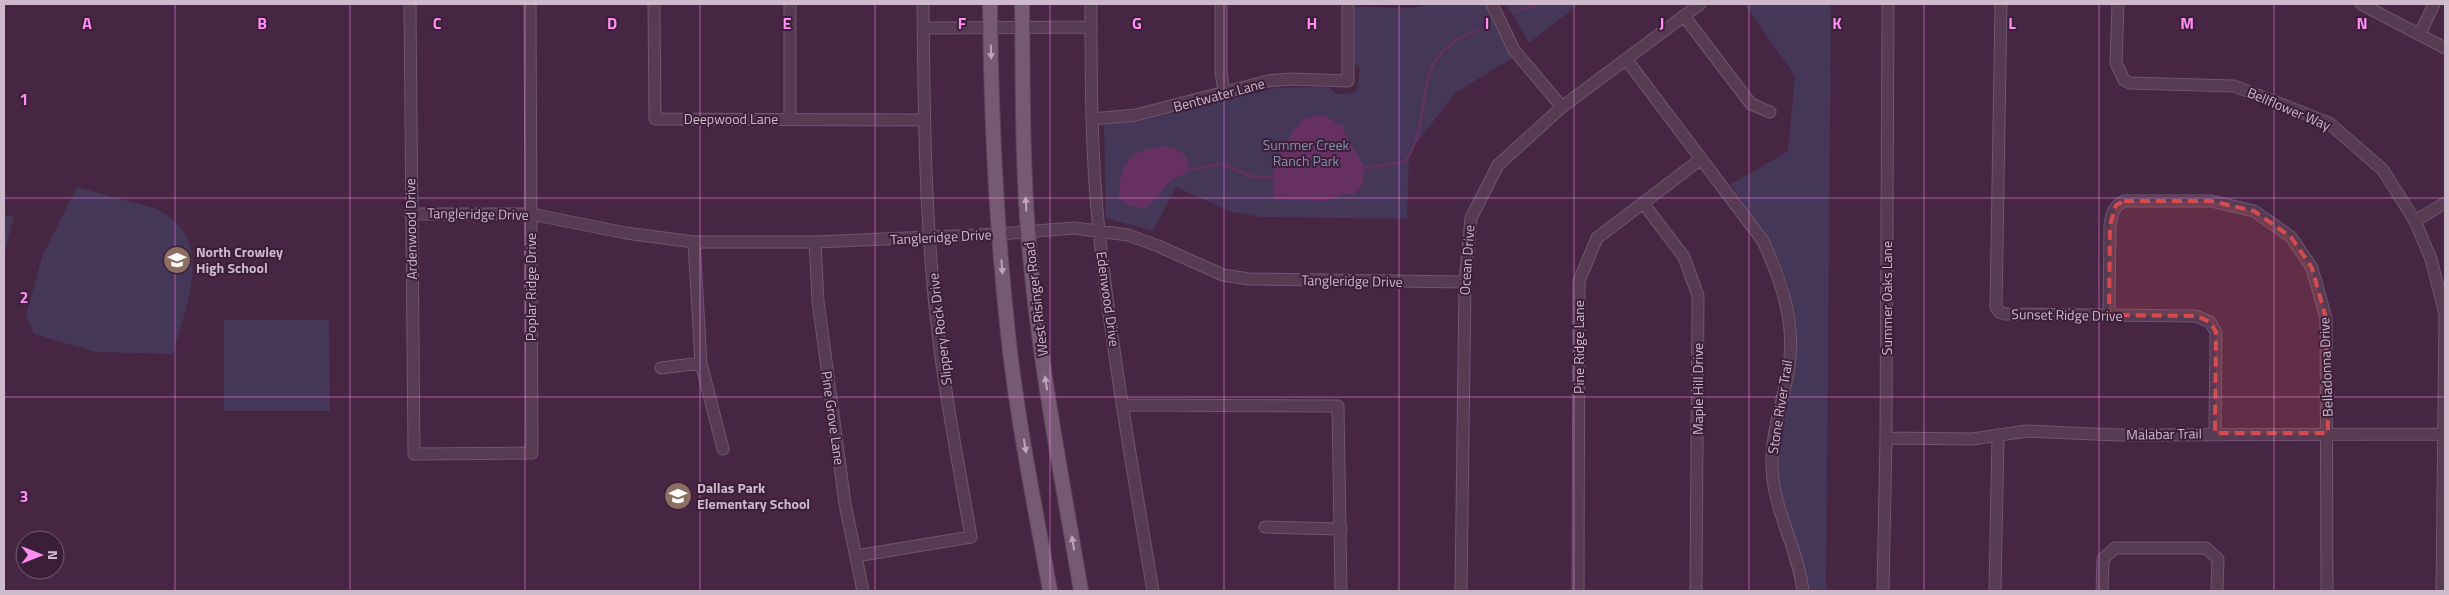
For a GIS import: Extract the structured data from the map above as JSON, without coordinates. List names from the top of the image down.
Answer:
{
  "streets": {
    "main road": ["West Risinger Road"],
    "street": [
      "Bentwater Lane",
      "Bellflower Way",
      "Deepwood Lane",
      "Tangleridge Drive",
      "Ardenwood Drive",
      "Ocean Drive",
      "Poplar Ridge Drive",
      "Summer Oaks Lane",
      "Edenwood Drive",
      "Sunset Ridge Drive",
      "Slippery Rock Drive",
      "Pine Ridge Lane",
      "Belladonna Drive",
      "Maple Hill Drive",
      "Stone River Trail",
      "Pine Grove Lane",
      "Malabar Trail"
    ]
  },
  "crossings": [
    ["Bentwater Lane", "Edenwood Drive"],
    ["Bellflower Way", "Malabar Trail"],
    ["Deepwood Lane", "Slippery Rock Drive"],
    ["Tangleridge Drive", "Ardenwood Drive"],
    ["Tangleridge Drive", "Ocean Drive"],
    ["Tangleridge Drive", "Poplar Ridge Drive"],
    ["Tangleridge Drive", "West Risinger Road"],
    ["Tangleridge Drive", "Edenwood Drive"],
    ["Tangleridge Drive", "Slippery Rock Drive"],
    ["Tangleridge Drive", "Pine Grove Lane"],
    ["Ardenwood Drive", "Poplar Ridge Drive"],
    ["Ocean Drive", "Stone River Trail"],
    ["Summer Oaks Lane", "Malabar Trail"],
    ["Sunset Ridge Drive", "Belladonna Drive"],
    ["Sunset Ridge Drive", "Malabar Trail"],
    ["Slippery Rock Drive", "Pine Grove Lane"],
    ["Pine Ridge Lane", "Maple Hill Drive"],
    ["Pine Ridge Lane", "Stone River Trail"],
    ["Belladonna Drive", "Malabar Trail"]
  ],
  "parks": ["Summer Creek Ranch Park"],
  "places": {
    "school or university": ["North Crowley High School", "Dallas Park Elementary School"]
  },
  "north": "right",
  "grid": {
    "columns": [
      "A",
      "B",
      "C",
      "D",
      "E",
      "F",
      "G",
      "H",
      "I",
      "J",
      "K",
      "L",
      "M",
      "N"
    ],
    "rows": ["1", "2", "3"]
  }
}
